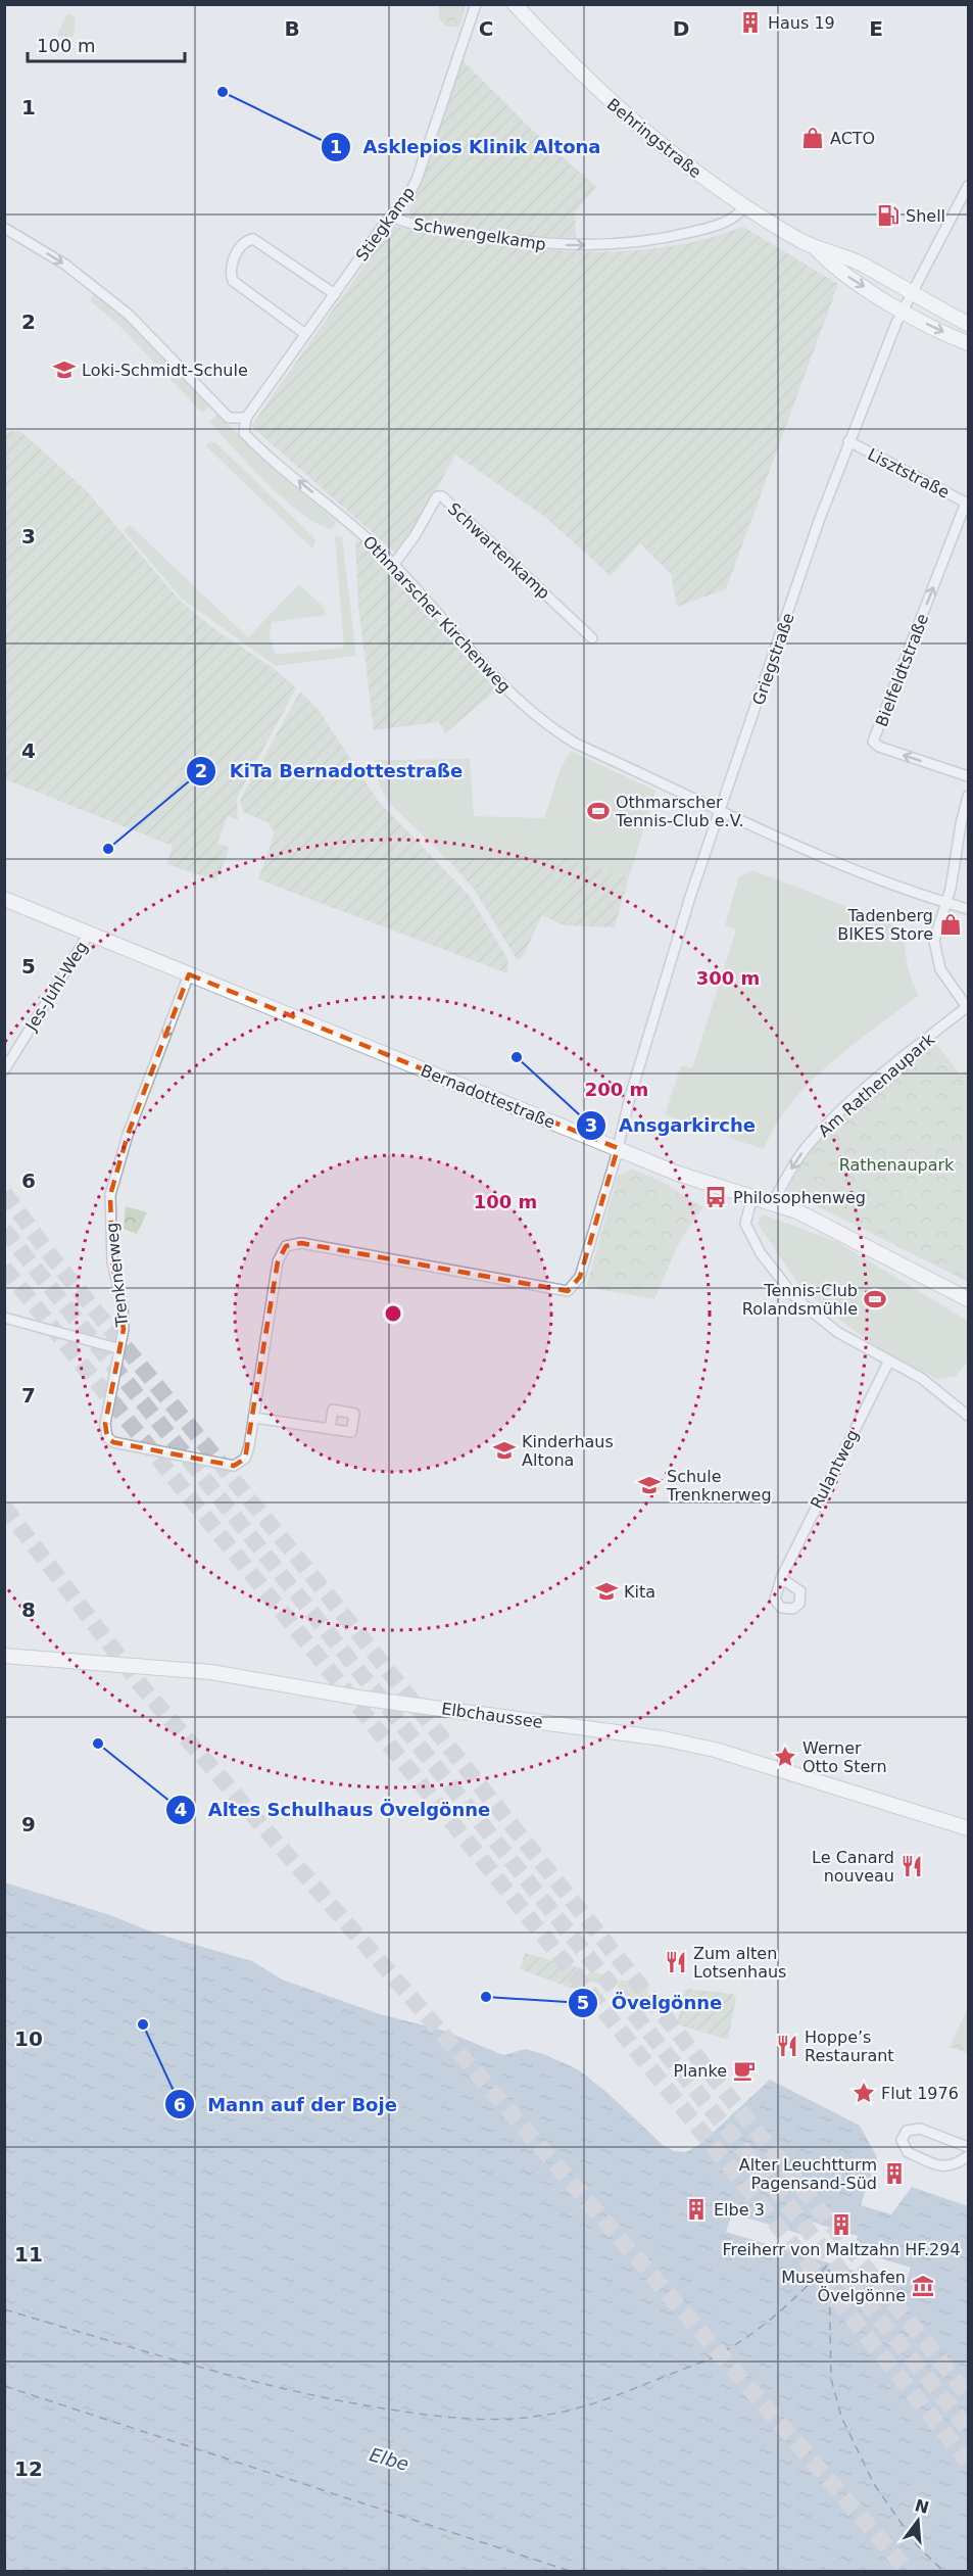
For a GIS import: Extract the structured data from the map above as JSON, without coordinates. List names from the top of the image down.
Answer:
{
  "streets": {
    "main road": ["Behringstraße", "Bernadottestraße", "Elbchaussee"],
    "street": [
      "Stiegkamp",
      "Schwengelkamp",
      "Lisztstraße",
      "Schwartenkamp",
      "Othmarscher Kirchenweg",
      "Griegstraße",
      "Bielfeldtstraße",
      "Jes-Juhl-Weg",
      "Am Rathenaupark",
      "Trenknerweg",
      "Rulantweg"
    ]
  },
  "crossings": [
    ["Behringstraße", "Schwengelkamp"],
    ["Behringstraße", "Griegstraße"],
    ["Stiegkamp", "Schwengelkamp"],
    ["Stiegkamp", "Othmarscher Kirchenweg"],
    ["Lisztstraße", "Griegstraße"],
    ["Lisztstraße", "Bielfeldtstraße"],
    ["Schwartenkamp", "Othmarscher Kirchenweg"],
    ["Othmarscher Kirchenweg", "Griegstraße"],
    ["Griegstraße", "Bernadottestraße"],
    ["Griegstraße", "Trenknerweg"],
    ["Jes-Juhl-Weg", "Bernadottestraße"],
    ["Am Rathenaupark", "Bernadottestraße"],
    ["Bernadottestraße", "Trenknerweg"]
  ],
  "one_way": ["Schwengelkamp", "Am Rathenaupark"],
  "water": ["Elbe"],
  "parks": ["Rathenaupark"],
  "places": {
    "building": [
      "Haus 19",
      "Alter Leuchtturm Pagensand-Süd",
      "Elbe 3",
      "Freiherr von Maltzahn HF.294"
    ],
    "other": [
      "Asklepios Klinik Altona",
      "KiTa Bernadottestraße",
      "Ansgarkirche",
      "Altes Schulhaus Övelgönne",
      "Övelgönne",
      "Mann auf der Boje"
    ],
    "shop": ["ACTO", "Tadenberg BIKES Store"],
    "fuel station": ["Shell"],
    "school or university": [
      "Loki-Schmidt-Schule",
      "Kinderhaus Altona",
      "Schule Trenknerweg",
      "Kita"
    ],
    "sports": ["Othmarscher Tennis-Club e.V.", "Tennis-Club Rolandsmühle"],
    "bus stop": ["Philosophenweg"],
    "place": ["Werner Otto Stern", "Flut 1976"],
    "restaurant": ["Le Canard nouveau", "Zum alten Lotsenhaus", "Hoppe’s Restaurant"],
    "cafe": ["Planke"],
    "museum": ["Museumshafen Övelgönne"]
  },
  "scale_bar": "100 m",
  "north": "top",
  "grid": {
    "columns": [
      "B",
      "C",
      "D",
      "E"
    ],
    "rows": [
      "1",
      "2",
      "3",
      "4",
      "5",
      "6",
      "7",
      "8",
      "9",
      "10",
      "11",
      "12"
    ]
  },
  "rings": ["300 m", "200 m", "100 m"]
}
